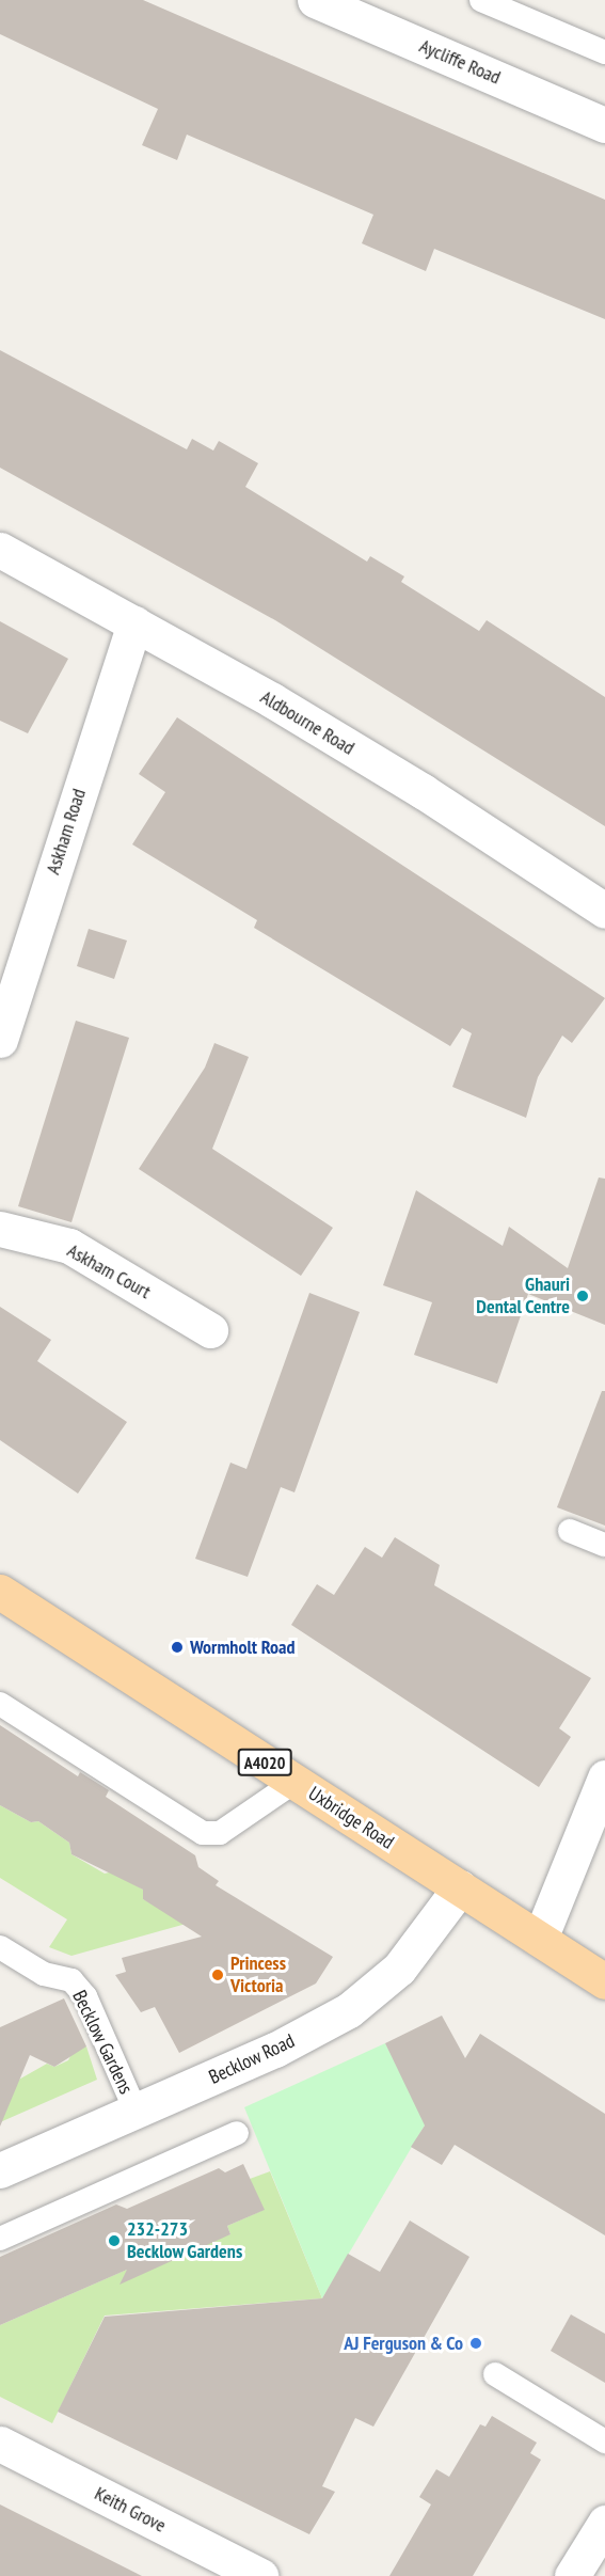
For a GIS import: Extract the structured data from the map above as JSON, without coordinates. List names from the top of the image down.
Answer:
{
  "streets": {
    "main road": ["A4020", "Uxbridge Road"],
    "street": [
      "Aycliffe Road",
      "Aldbourne Road",
      "Askham Road",
      "Askham Court",
      "Becklow Road",
      "Keith Grove"
    ],
    "lane": ["Becklow Gardens"]
  },
  "crossings": [
    ["Aldbourne Road", "Askham Road"],
    ["Uxbridge Road", "Becklow Road"],
    ["Becklow Gardens", "Becklow Road"]
  ],
  "places": [
    "Ghauri Dental Centre",
    "Wormholt Road",
    "Princess Victoria",
    "232-273 Becklow Gardens",
    "AJ Ferguson & Co"
  ]
}
